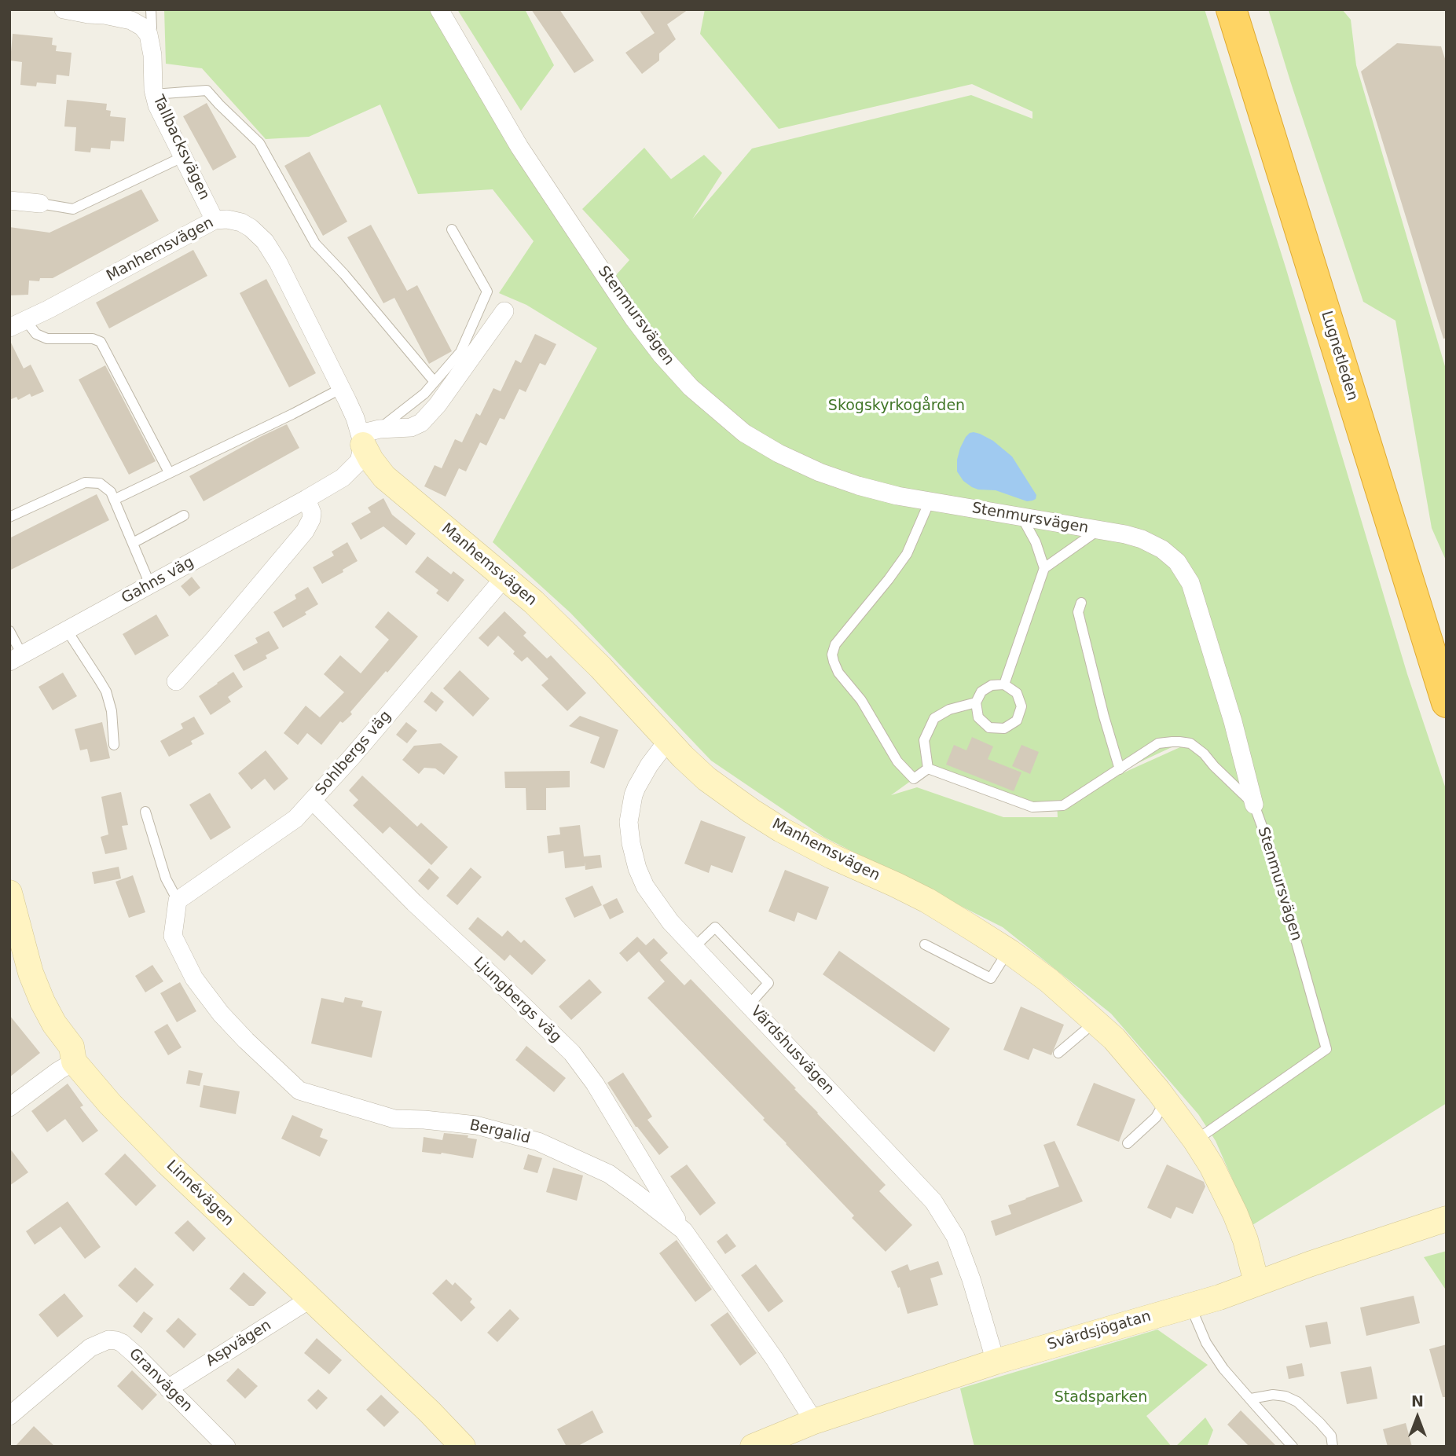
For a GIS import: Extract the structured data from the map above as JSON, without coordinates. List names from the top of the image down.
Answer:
{
  "streets": {
    "highway": ["Lugnetleden"],
    "street": [
      "Tallbacksvägen",
      "Manhemsvägen",
      "Stenmursvägen",
      "Gahns väg",
      "Sohlbergs väg",
      "Ljungbergs väg",
      "Värdshusvägen",
      "Bergalid",
      "Linnévägen",
      "Svärdsjögatan",
      "Aspvägen",
      "Granvägen"
    ]
  },
  "crossings": [
    ["Tallbacksvägen", "Manhemsvägen"],
    ["Manhemsvägen", "Stenmursvägen"],
    ["Manhemsvägen", "Gahns väg"],
    ["Manhemsvägen", "Sohlbergs väg"],
    ["Manhemsvägen", "Värdshusvägen"],
    ["Manhemsvägen", "Svärdsjögatan"],
    ["Sohlbergs väg", "Ljungbergs väg"],
    ["Sohlbergs väg", "Bergalid"],
    ["Ljungbergs väg", "Bergalid"],
    ["Värdshusvägen", "Svärdsjögatan"],
    ["Bergalid", "Svärdsjögatan"],
    ["Linnévägen", "Aspvägen"],
    ["Aspvägen", "Granvägen"]
  ],
  "parks": ["Skogskyrkogården", "Stadsparken"],
  "north": "top"
}
